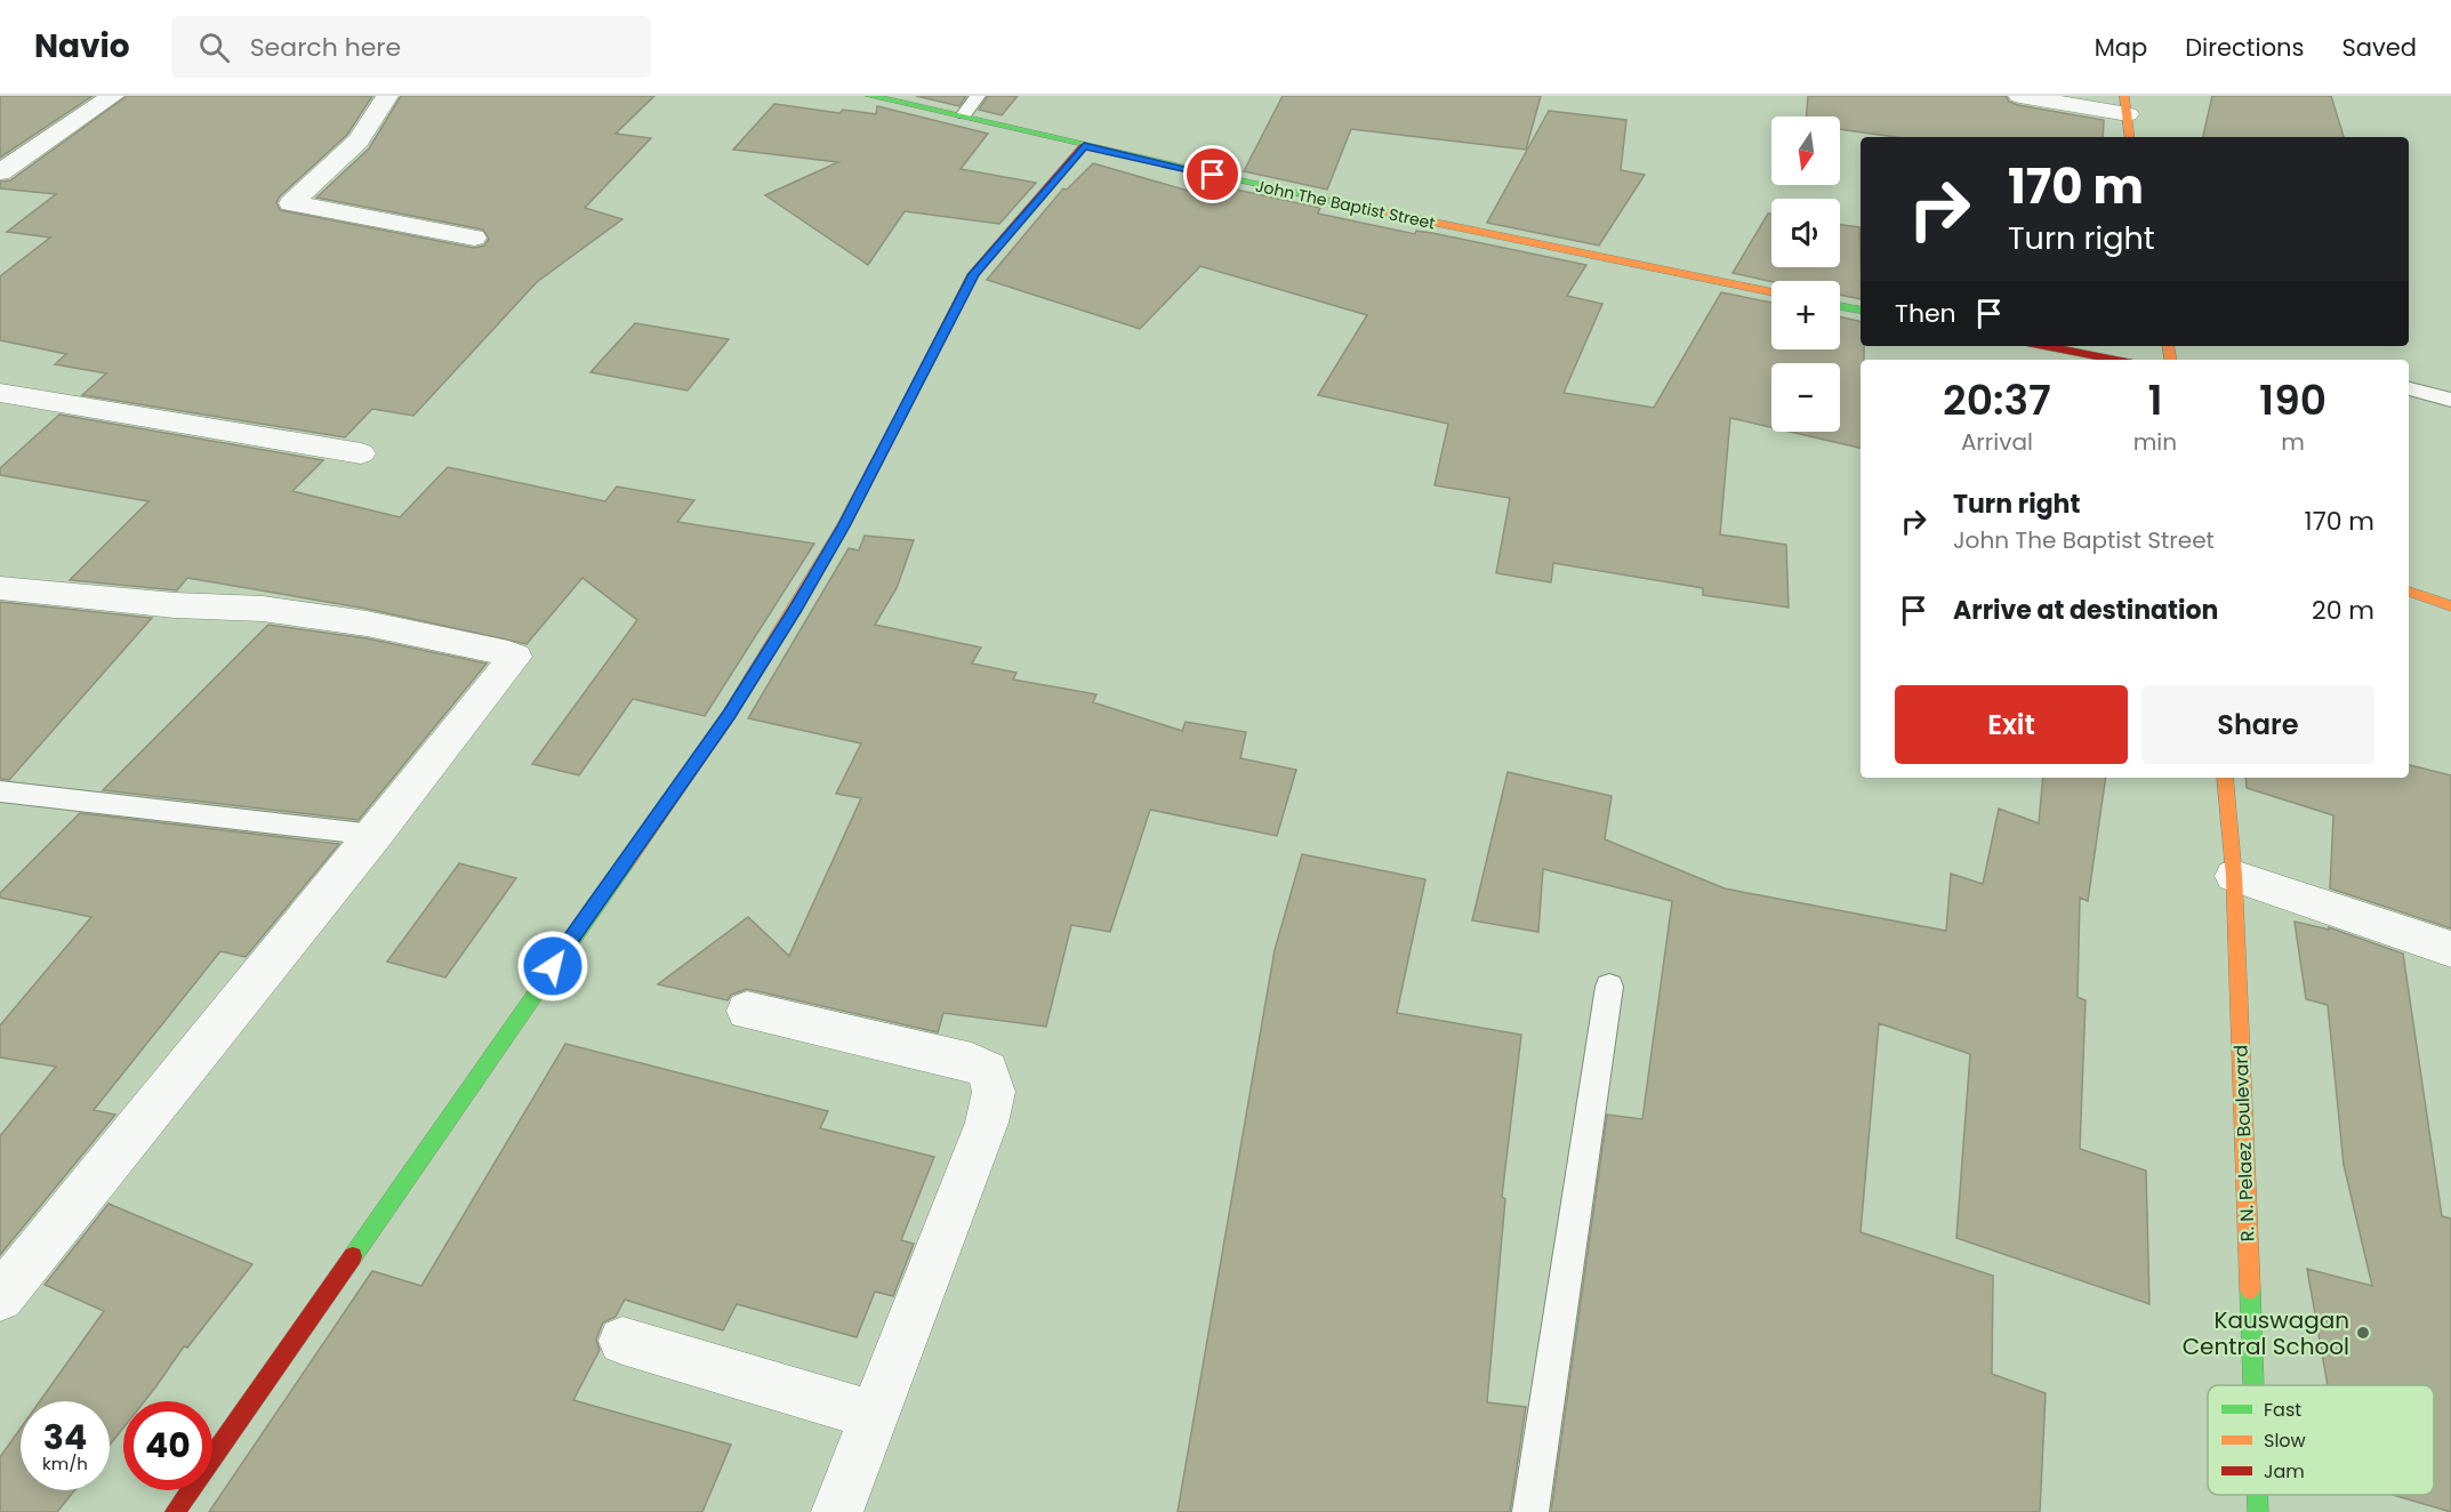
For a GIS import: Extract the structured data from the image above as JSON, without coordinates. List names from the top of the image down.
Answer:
{
  "streets": {
    "street": ["John The Baptist Street", "R. N. Pelaez Boulevard"]
  },
  "places": ["Kauswagan Central School"],
  "legend": ["Fast", "Slow", "Jam"],
  "north": "bottom",
  "page": {
    "header": "Navio",
    "search": "Search here",
    "nav": ["Map", "Directions", "Saved"],
    "map_buttons": ["+", "−"],
    "turn": ["170 m", "Turn right"],
    "then": "Then",
    "eta": [
      "20:37",
      "Arrival",
      "1",
      "min",
      "190",
      "m"
    ],
    "list": [
      {
        "name": "Turn right",
        "note": "John The Baptist Street",
        "value": "170 m"
      },
      {
        "name": "Arrive at destination",
        "value": "20 m"
      }
    ],
    "buttons": ["Exit", "Share"],
    "speed": "34 km/h",
    "limit": "40"
  }
}
